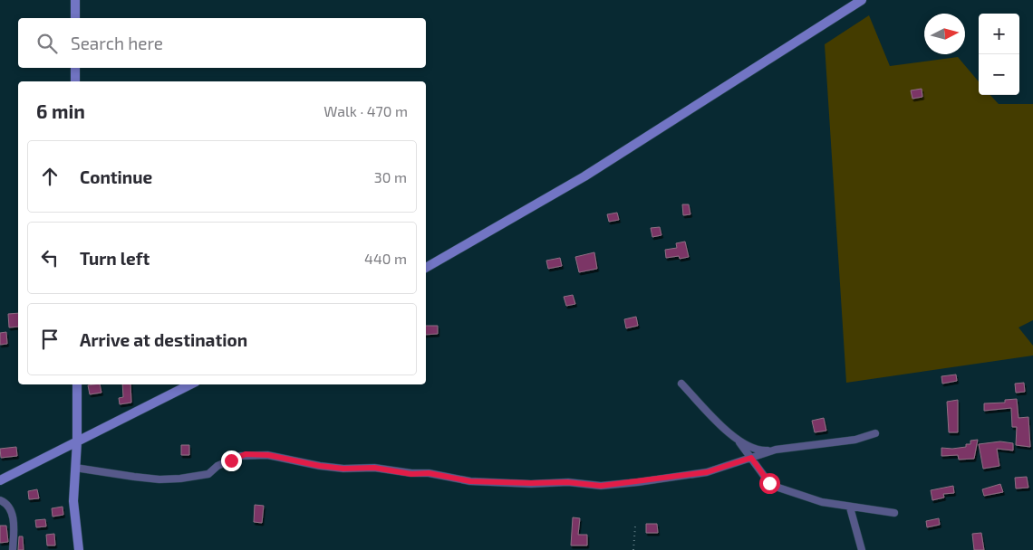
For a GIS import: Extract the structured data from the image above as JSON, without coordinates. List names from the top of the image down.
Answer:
{
  "north": "right",
  "page": {
    "map_buttons": ["+", "−"],
    "search": "Search here",
    "heading": ["6 min", "Walk · 470 m"],
    "list": [
      ["Continue", "30 m"],
      ["Turn left", "440 m"],
      "Arrive at destination"
    ]
  }
}
